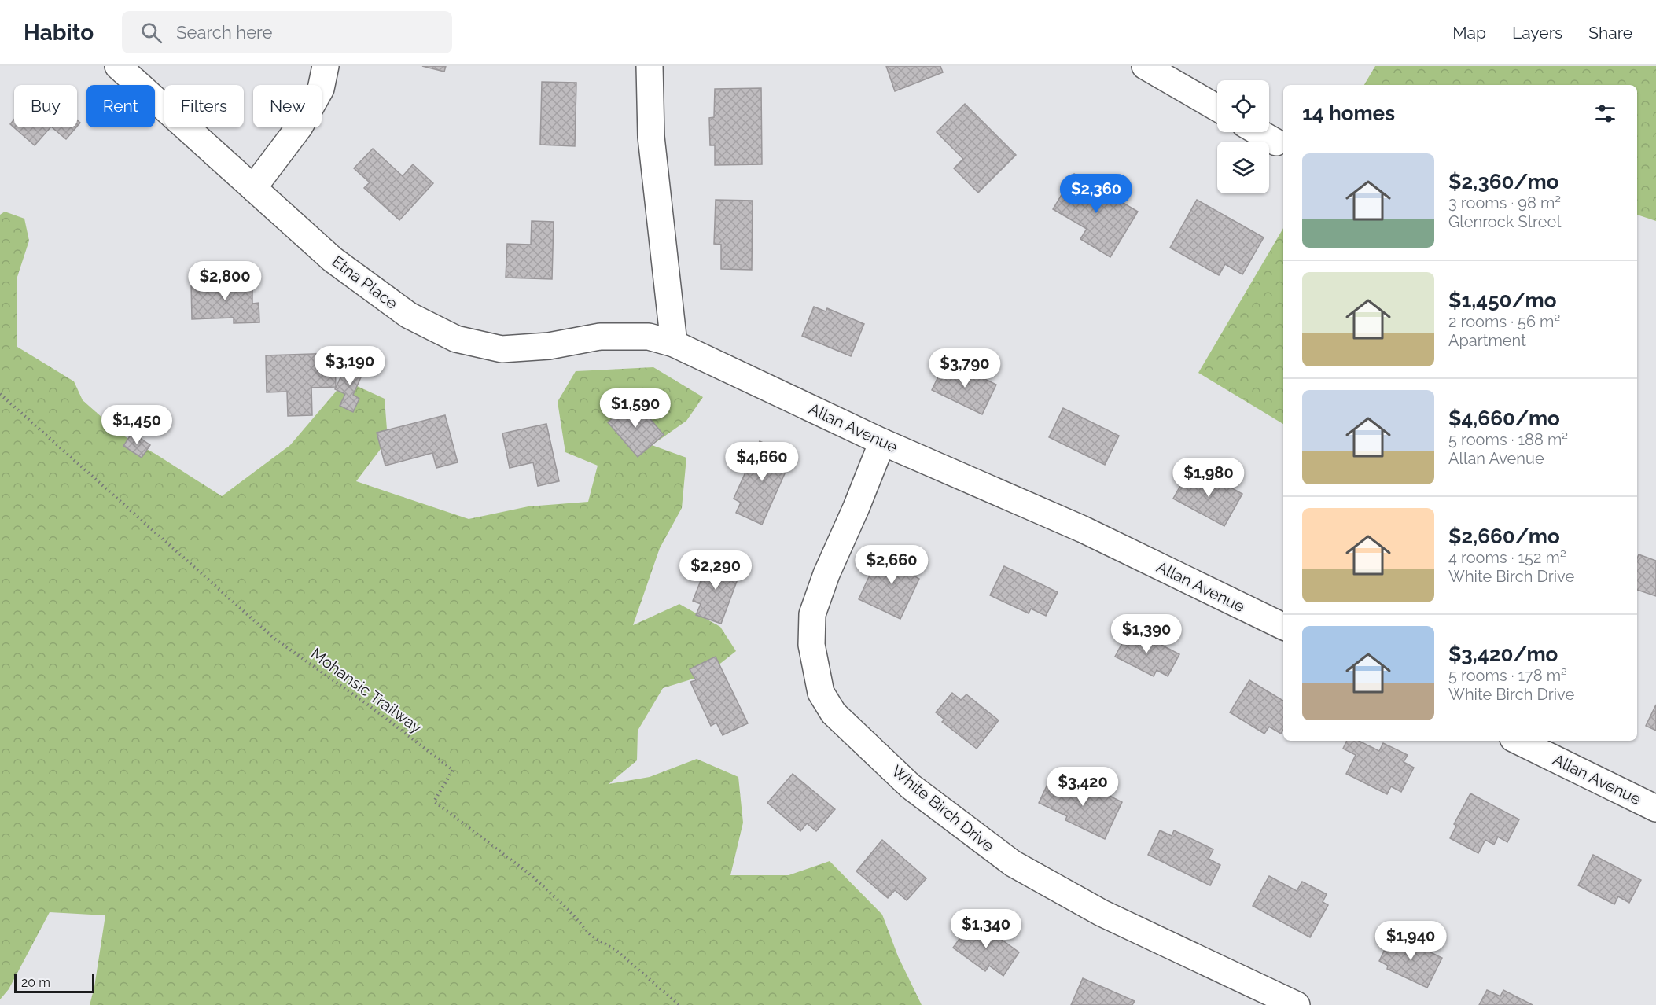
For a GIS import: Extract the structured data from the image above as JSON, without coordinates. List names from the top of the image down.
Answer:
{
  "streets": {
    "street": ["Etna Place", "Allan Avenue", "White Birch Drive"],
    "path": ["Mohansic Trailway"]
  },
  "crossings": [
    ["Etna Place", "Allan Avenue"],
    ["Allan Avenue", "White Birch Drive"]
  ],
  "scale_bar": "20 m",
  "page": {
    "header": "Habito",
    "search": "Search here",
    "nav": ["Map", "Layers", "Share"],
    "chip": [
      "Buy",
      "Rent",
      "Filters",
      "New"
    ],
    "heading": "14 homes",
    "list": [
      {
        "name": "$2,360/mo",
        "note": "3 rooms · 98 m² · Glenrock Street"
      },
      {
        "name": "$1,450/mo",
        "note": "2 rooms · 56 m² · Apartment"
      },
      {
        "name": "$4,660/mo",
        "note": "5 rooms · 188 m² · Allan Avenue"
      },
      {
        "name": "$2,660/mo",
        "note": "4 rooms · 152 m² · White Birch Drive"
      },
      {
        "name": "$3,420/mo",
        "note": "5 rooms · 178 m² · White Birch Drive"
      }
    ],
    "price": [
      "$2,360",
      "$2,800",
      "$3,190",
      "$3,790",
      "$1,590",
      "$1,450",
      "$4,660",
      "$1,980",
      "$2,660",
      "$2,290",
      "$1,390",
      "$3,420",
      "$1,340",
      "$1,940"
    ],
    "scale": "20 m"
  }
}
